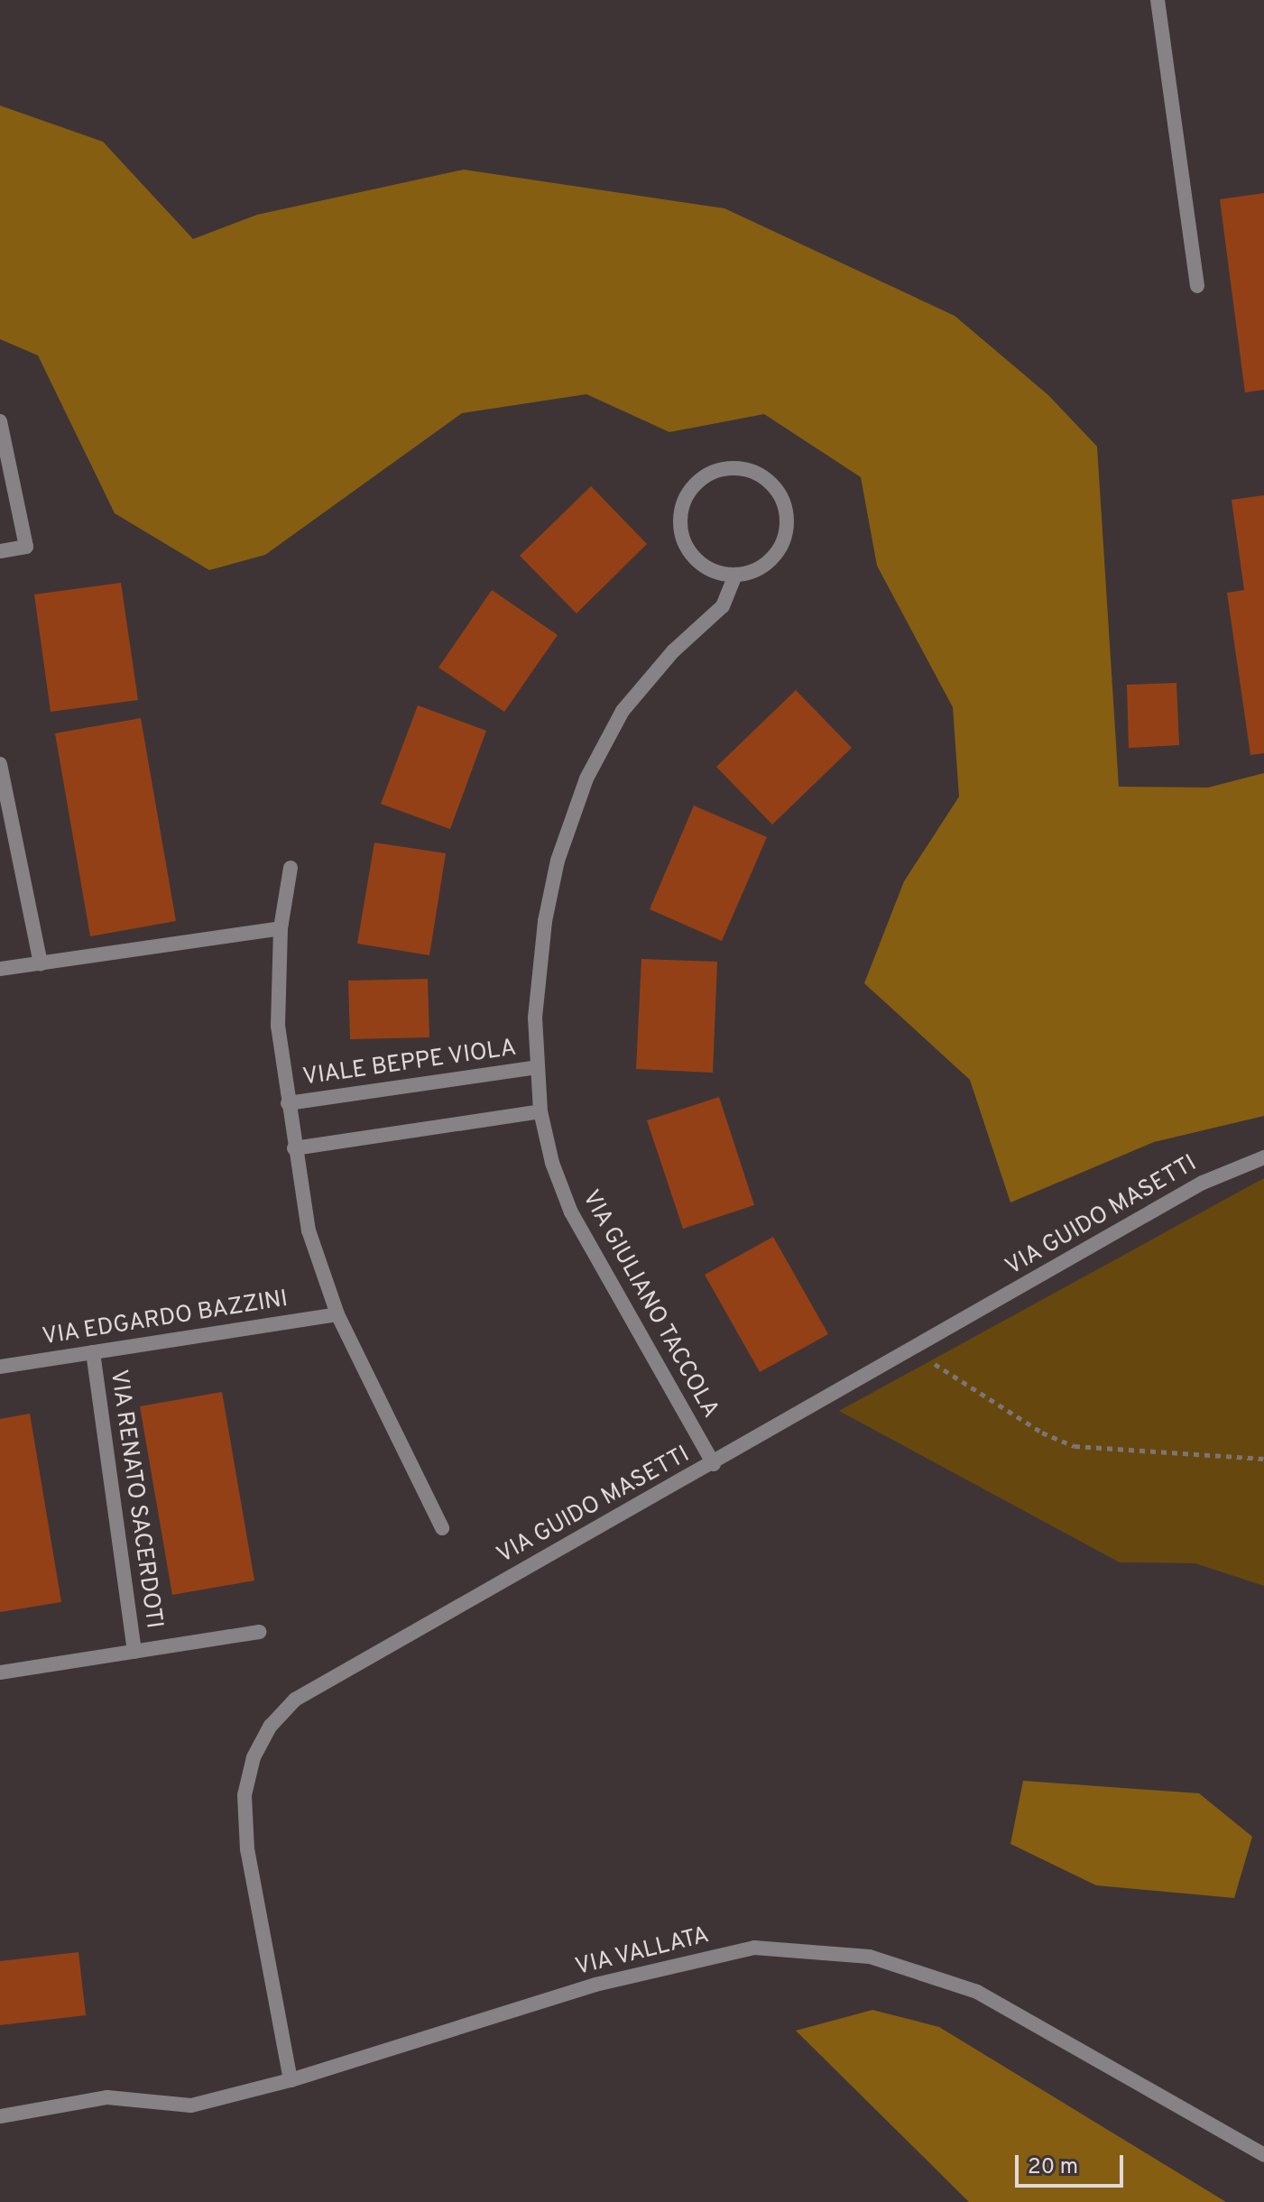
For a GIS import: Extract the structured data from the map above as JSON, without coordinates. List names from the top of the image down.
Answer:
{
  "streets": {
    "street": [
      "VIALE BEPPE VIOLA",
      "VIA GUIDO MASETTI",
      "VIA GIULIANO TACCOLA",
      "VIA EDGARDO BAZZINI",
      "VIA RENATO SACERDOTI",
      "VIA VALLATA"
    ]
  },
  "crossings": [
    ["VIALE BEPPE VIOLA", "VIA GIULIANO TACCOLA"],
    ["VIA GUIDO MASETTI", "VIA GIULIANO TACCOLA"],
    ["VIA GUIDO MASETTI", "VIA VALLATA"],
    ["VIA EDGARDO BAZZINI", "VIA RENATO SACERDOTI"]
  ],
  "scale_bar": "20 m"
}
